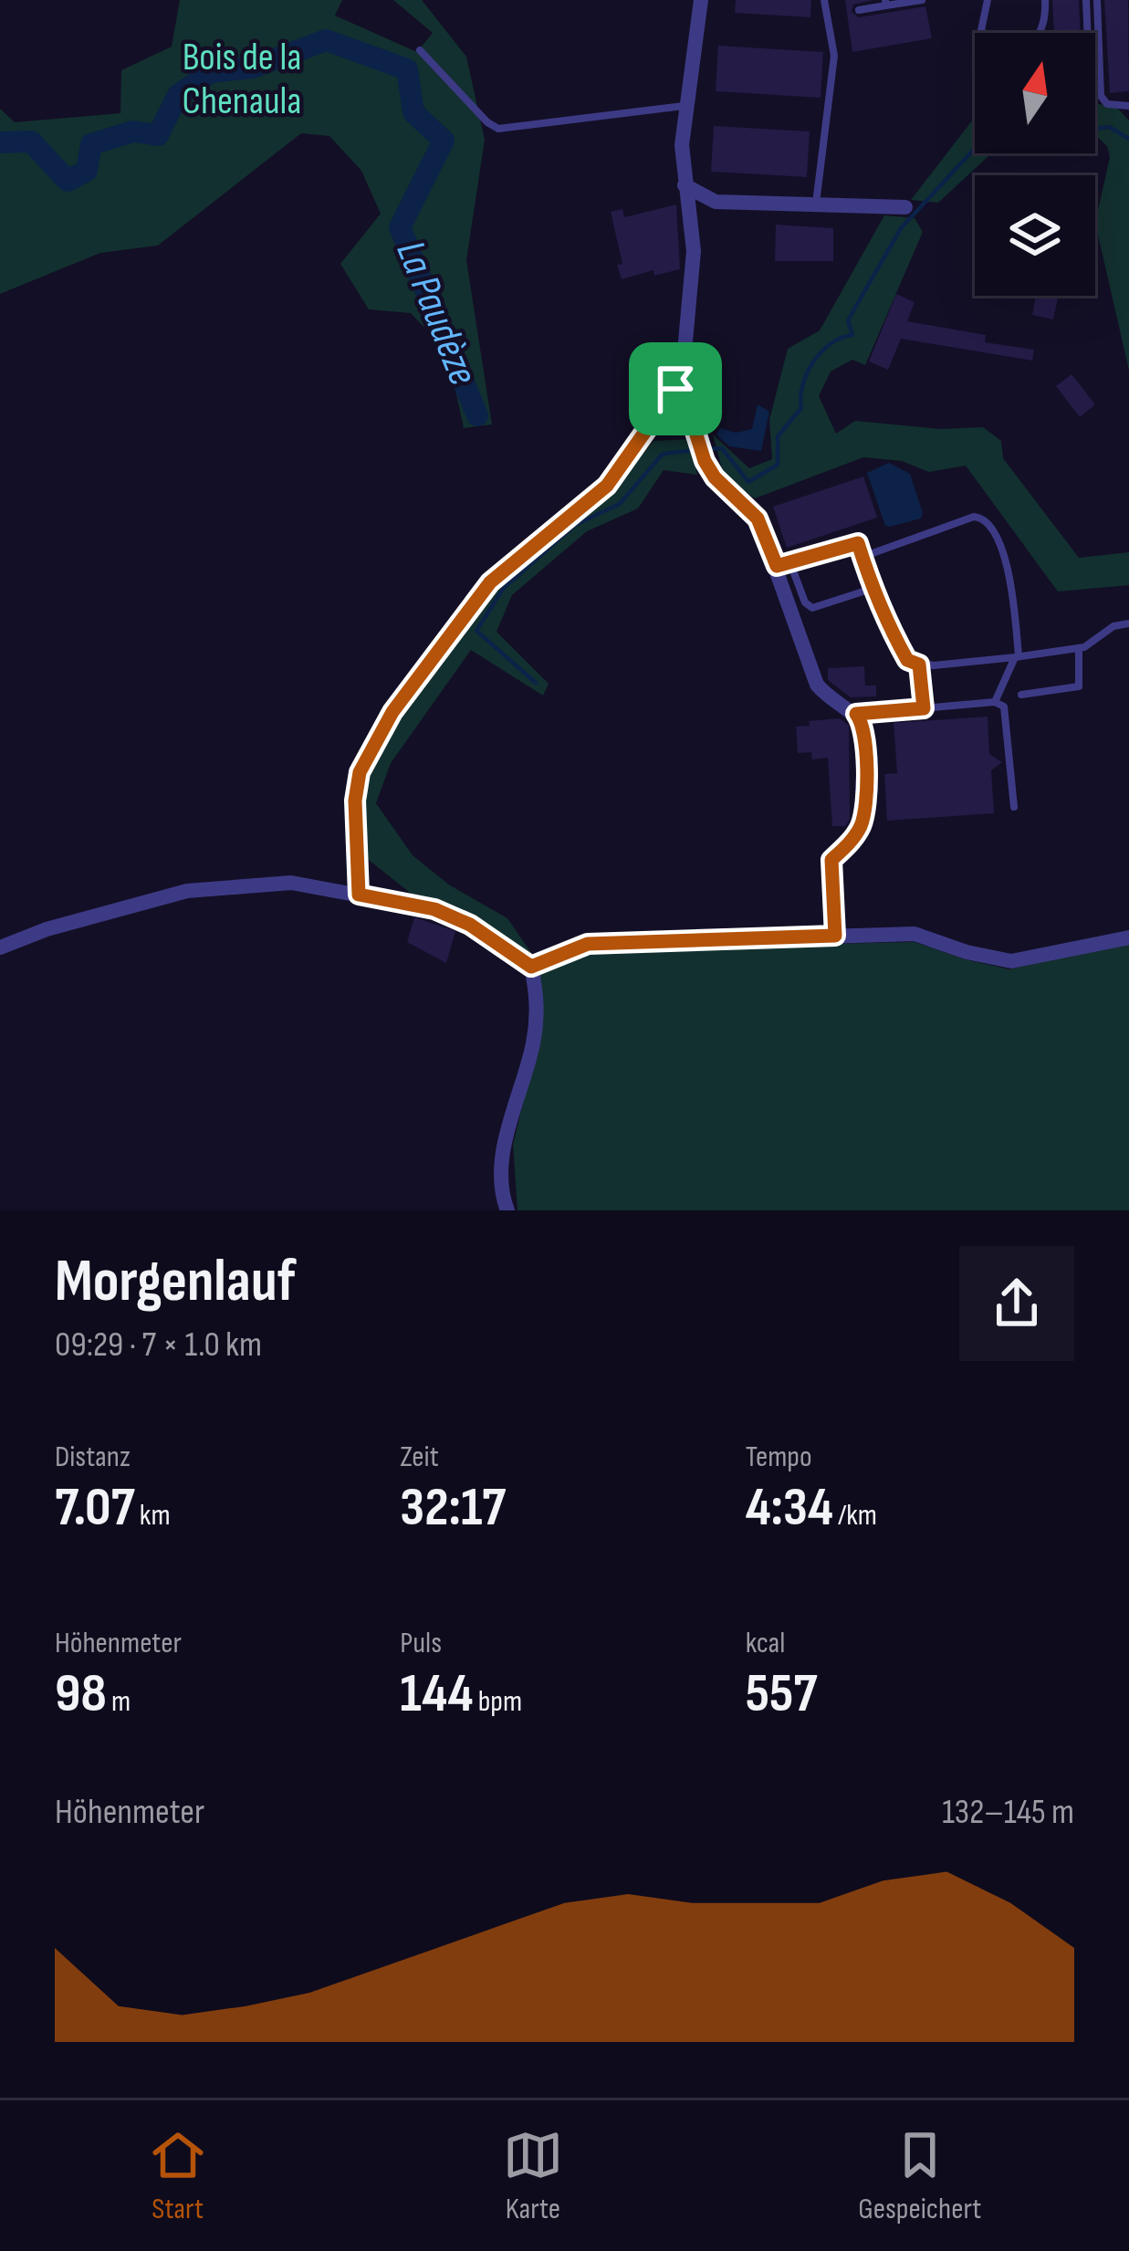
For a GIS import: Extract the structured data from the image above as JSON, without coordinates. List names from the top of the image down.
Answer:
{
  "water": ["La Paudèze"],
  "parks": ["Bois de la Chenaula"],
  "north": "top",
  "page": {
    "heading": ["Morgenlauf", "09:29 · 7 × 1.0 km"],
    "stats": [
      ["Distanz", "7.07 km"],
      ["Zeit", "32:17"],
      ["Tempo", "4:34 /km"],
      ["Höhenmeter", "98 m"],
      ["Puls", "144 bpm"],
      ["kcal", "557"]
    ],
    "chart": ["Höhenmeter", "132–145 m"],
    "tabs": ["Start", "Karte", "Gespeichert"]
  }
}
